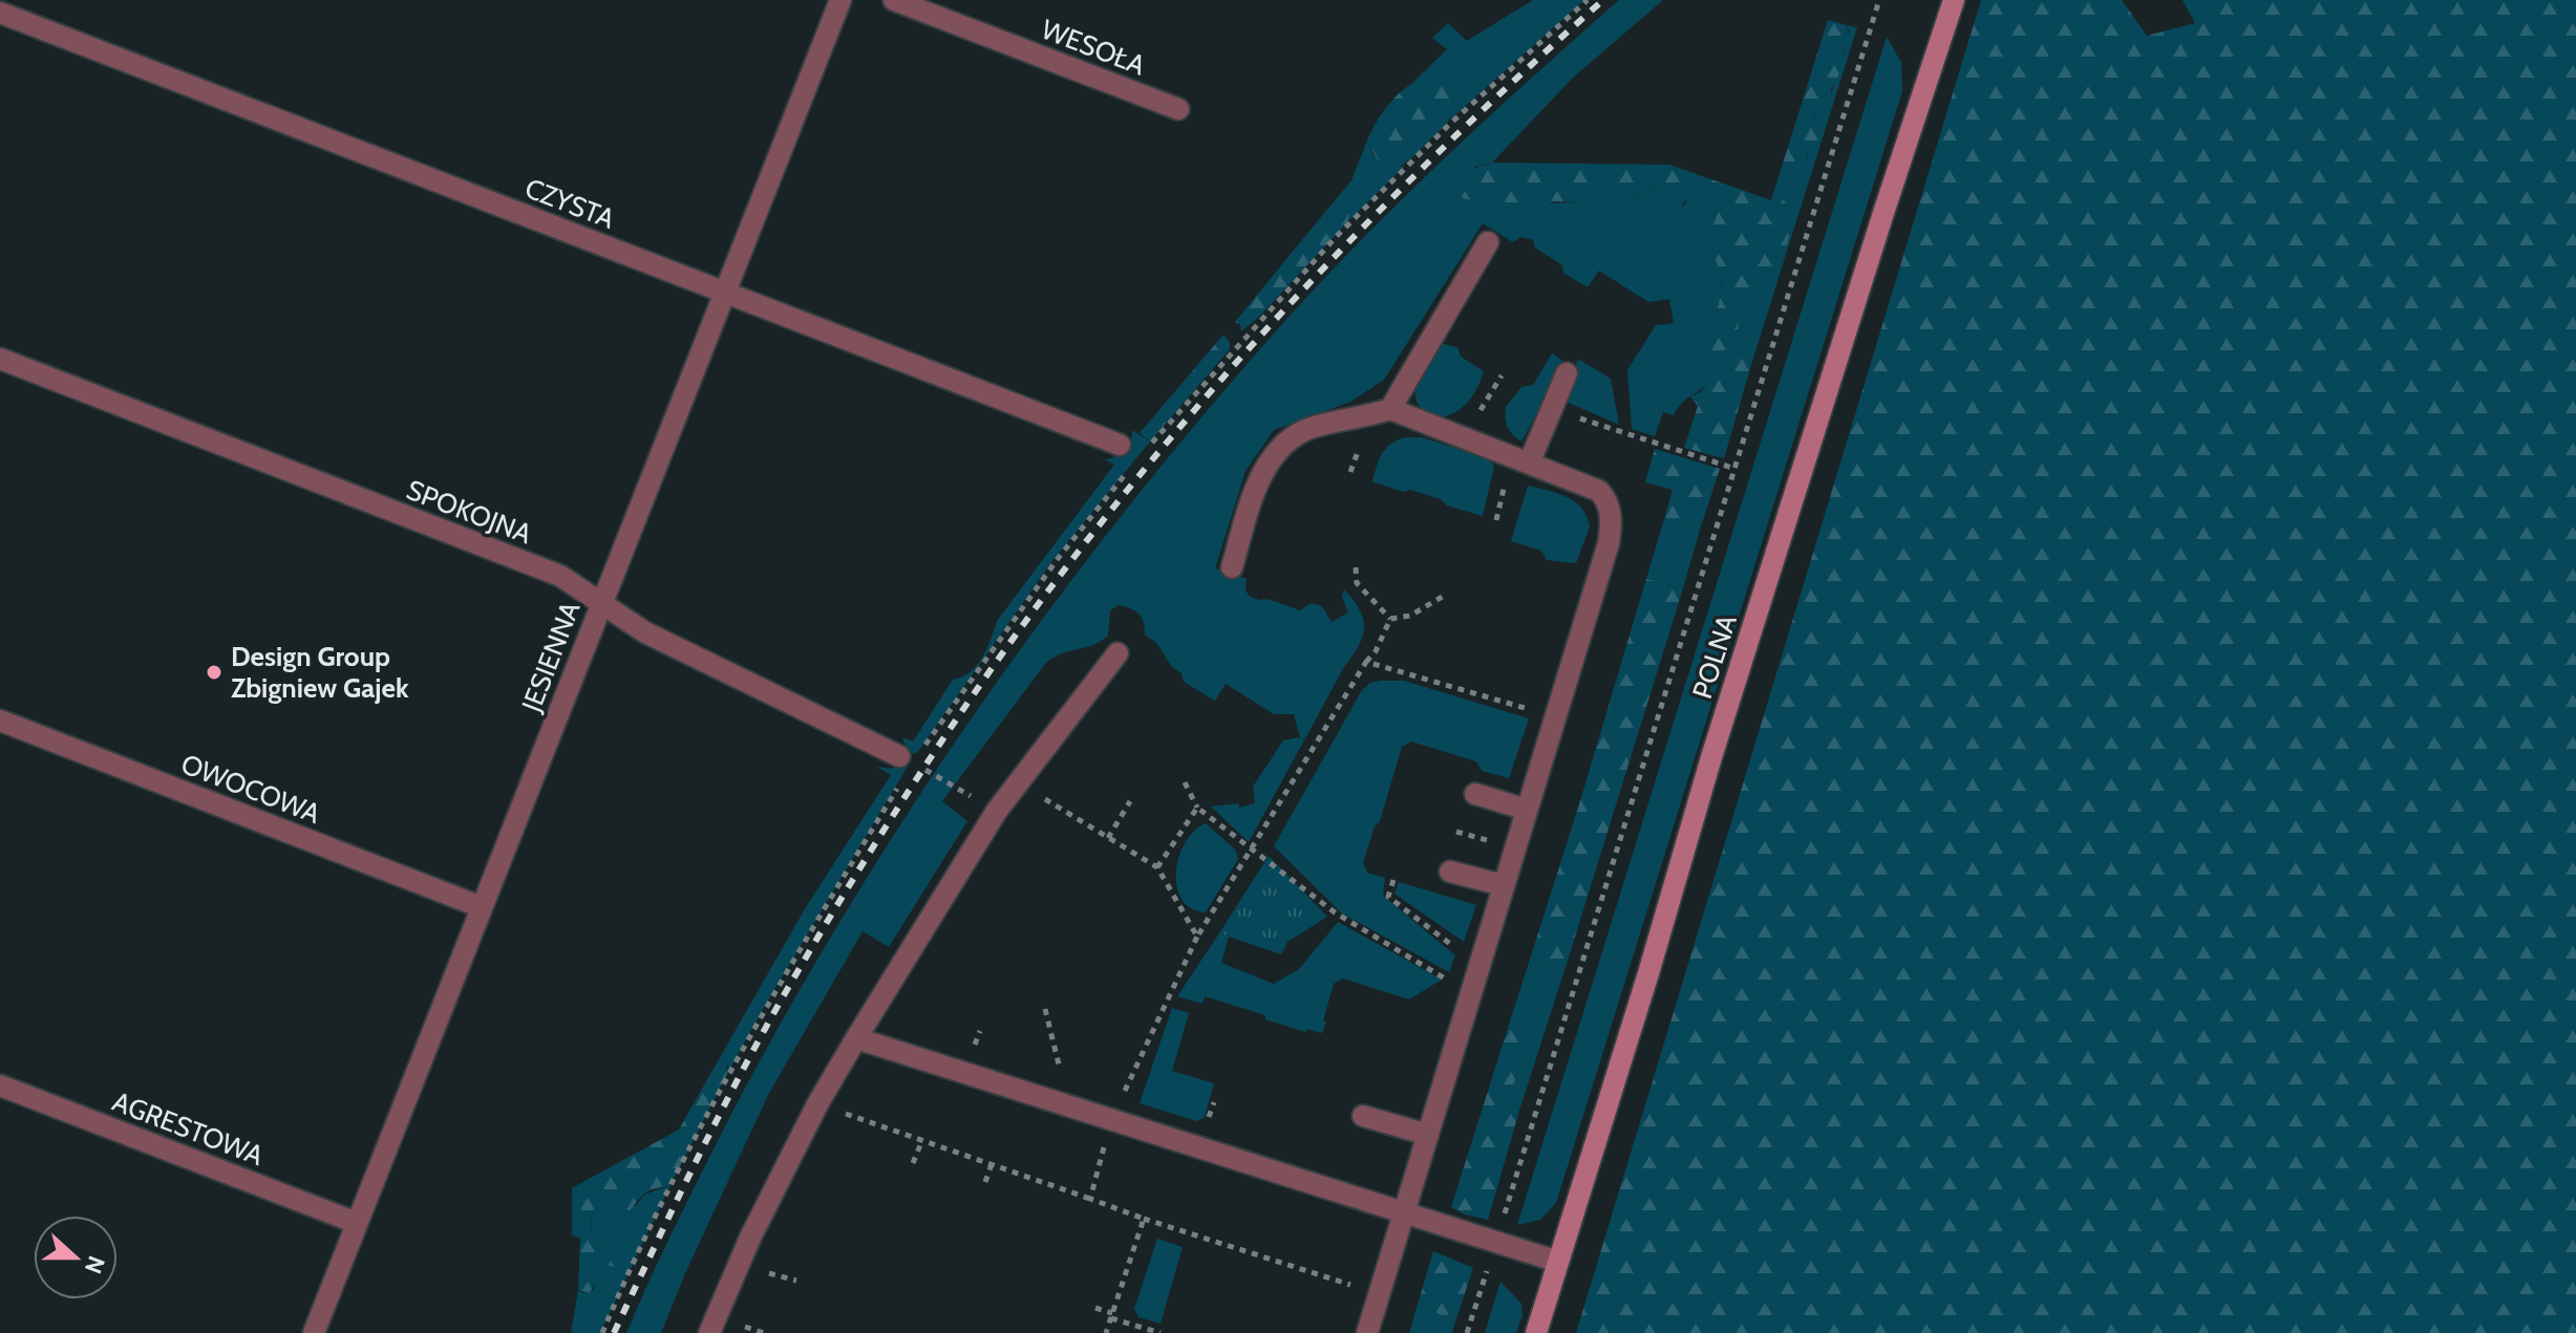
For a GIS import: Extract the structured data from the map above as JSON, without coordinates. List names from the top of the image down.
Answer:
{
  "streets": {
    "street": [
      "WESOŁA",
      "CZYSTA",
      "SPOKOJNA",
      "JESIENNA",
      "POLNA",
      "OWOCOWA",
      "AGRESTOWA"
    ]
  },
  "crossings": [
    ["CZYSTA", "JESIENNA"],
    ["SPOKOJNA", "JESIENNA"],
    ["JESIENNA", "OWOCOWA"],
    ["JESIENNA", "AGRESTOWA"]
  ],
  "places": ["Design Group Zbigniew Gajek"],
  "north": "right"
}
